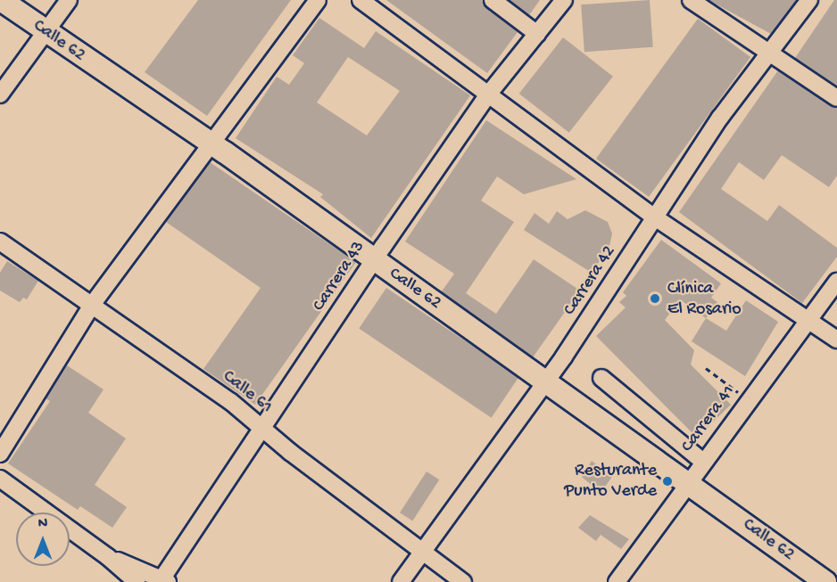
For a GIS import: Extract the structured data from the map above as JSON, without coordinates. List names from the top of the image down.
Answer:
{
  "streets": {
    "main road": ["Calle 62"],
    "street": [
      "Carrera 43",
      "Carrera 42",
      "Calle 61",
      "Carrera 41"
    ]
  },
  "crossings": [
    ["Calle 62", "Carrera 43"],
    ["Calle 62", "Carrera 42"],
    ["Calle 62", "Carrera 41"],
    ["Carrera 43", "Calle 61"],
    ["Carrera 42", "Calle 61"]
  ],
  "places": ["Clínica El Rosario", "Resturante Punto Verde"],
  "north": "top"
}
